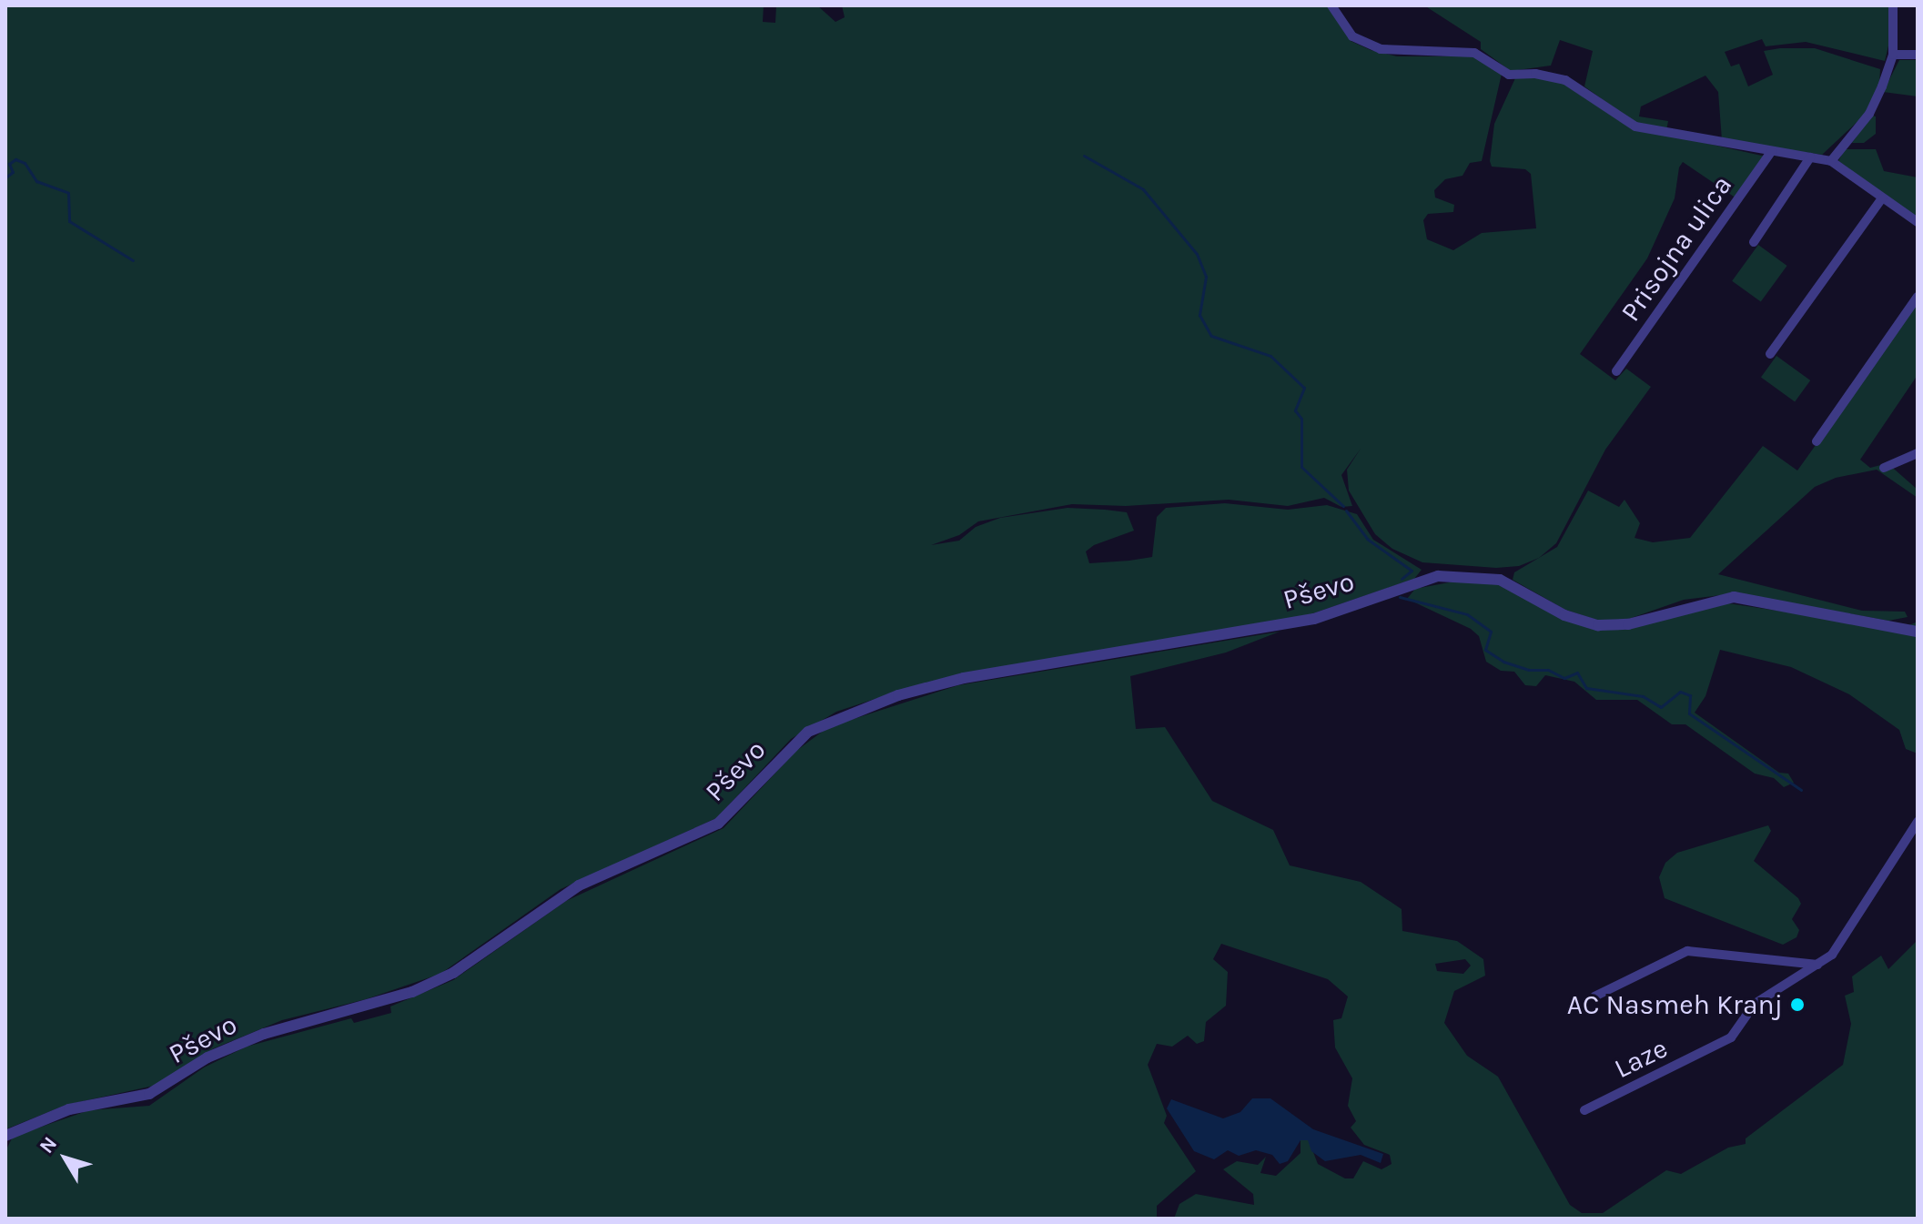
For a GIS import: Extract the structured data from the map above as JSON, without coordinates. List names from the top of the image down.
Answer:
{
  "streets": {
    "street": ["Prisojna ulica", "Pševo", "Laze"]
  },
  "places": ["AC Nasmeh Kranj"],
  "north": "top left"
}
